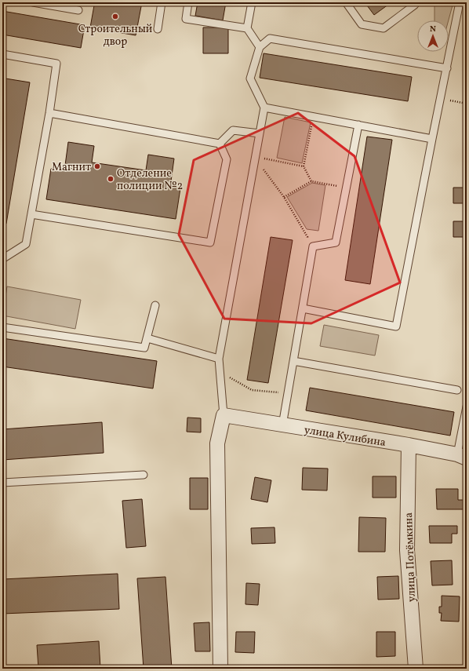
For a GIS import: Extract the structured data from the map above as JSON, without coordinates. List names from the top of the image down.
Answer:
{
  "streets": {
    "street": ["улица Кулибина", "улица Потёмкина"]
  },
  "crossings": [
    ["улица Кулибина", "улица Потёмкина"]
  ],
  "places": ["Строительный двор", "Магнит", "Отделение полиции №2"],
  "north": "top"
}
